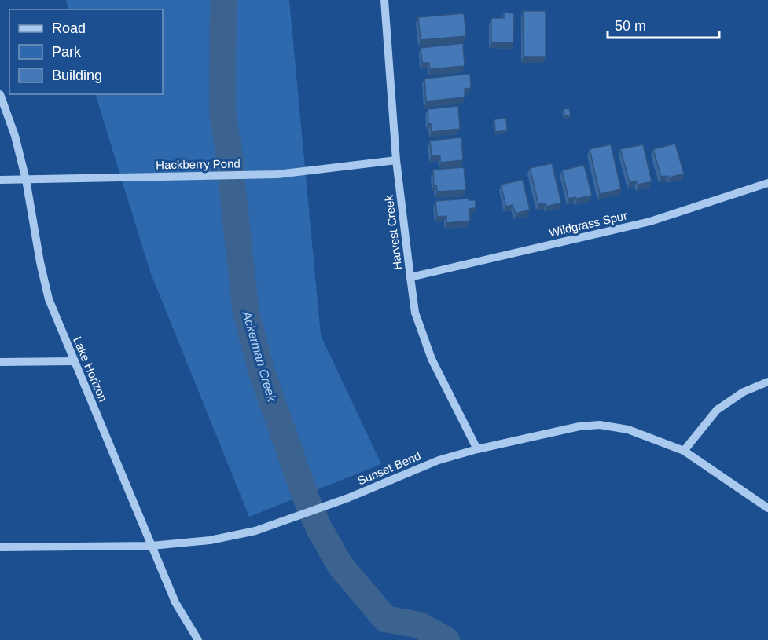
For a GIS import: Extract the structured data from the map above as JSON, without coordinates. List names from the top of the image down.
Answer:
{
  "streets": {
    "street": [
      "Hackberry Pond",
      "Wildgrass Spur",
      "Harvest Creek",
      "Lake Horizon",
      "Sunset Bend"
    ]
  },
  "crossings": [
    ["Hackberry Pond", "Harvest Creek"],
    ["Hackberry Pond", "Lake Horizon"],
    ["Wildgrass Spur", "Harvest Creek"],
    ["Harvest Creek", "Sunset Bend"],
    ["Lake Horizon", "Sunset Bend"]
  ],
  "water": ["Ackerman Creek"],
  "legend": ["Road", "Park", "Building"],
  "scale_bar": "50 m"
}
